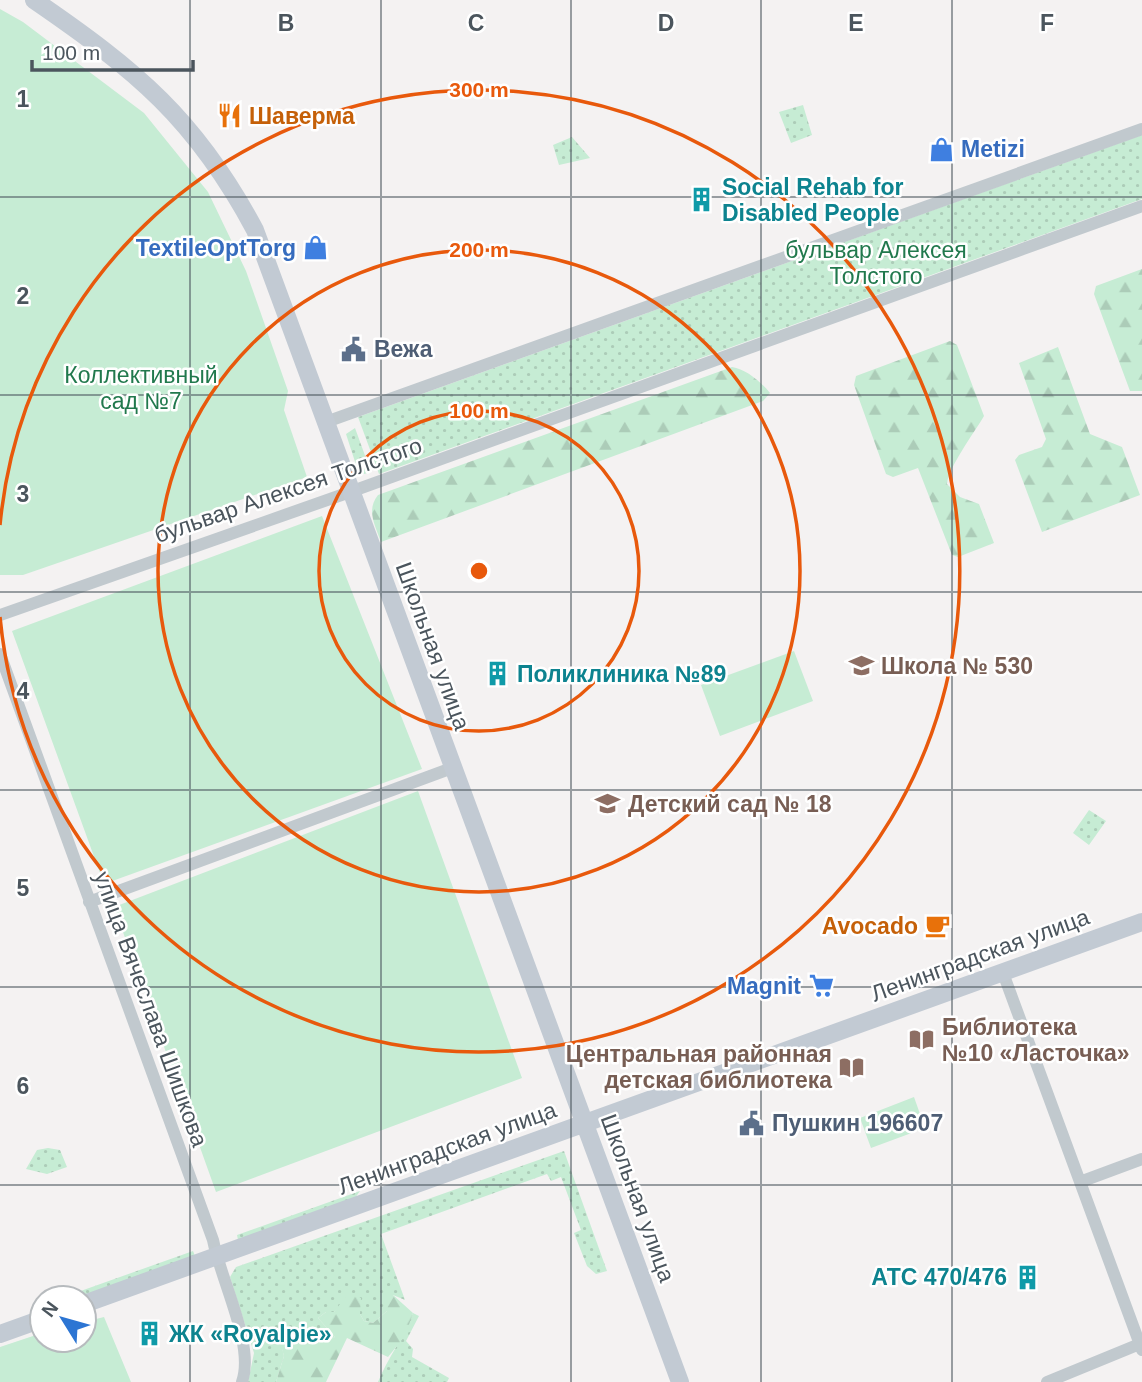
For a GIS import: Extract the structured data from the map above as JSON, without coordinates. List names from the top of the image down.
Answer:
{
  "streets": {
    "street": [
      "бульвар Алексея Толстого",
      "Школьная улица",
      "Ленинградская улица",
      "улица Вячеслава Шишкова"
    ]
  },
  "crossings": [
    ["бульвар Алексея Толстого", "Школьная улица"],
    ["Школьная улица", "Ленинградская улица"],
    ["Ленинградская улица", "улица Вячеслава Шишкова"]
  ],
  "parks": ["бульвар Алексея Толстого", "Коллективный сад №7"],
  "places": {
    "restaurant": ["Шаверма"],
    "shop": ["Metizi", "TextileOptTorg"],
    "building": [
      "Social Rehab for Disabled People",
      "Поликлиника №89",
      "АТС 470/476",
      "ЖК «Royalpie»"
    ],
    "public building": ["Вежа", "Пушкин 196607"],
    "school or university": ["Школа № 530", "Детский сад № 18"],
    "cafe": ["Avocado"],
    "supermarket": ["Magnit"],
    "library": ["Библиотека №10 «Ласточка»", "Центральная районная детская библиотека"]
  },
  "scale_bar": "100 m",
  "north": "top left",
  "grid": {
    "columns": [
      "B",
      "C",
      "D",
      "E",
      "F"
    ],
    "rows": [
      "1",
      "2",
      "3",
      "4",
      "5",
      "6"
    ]
  },
  "rings": ["300 m", "200 m", "100 m"]
}
